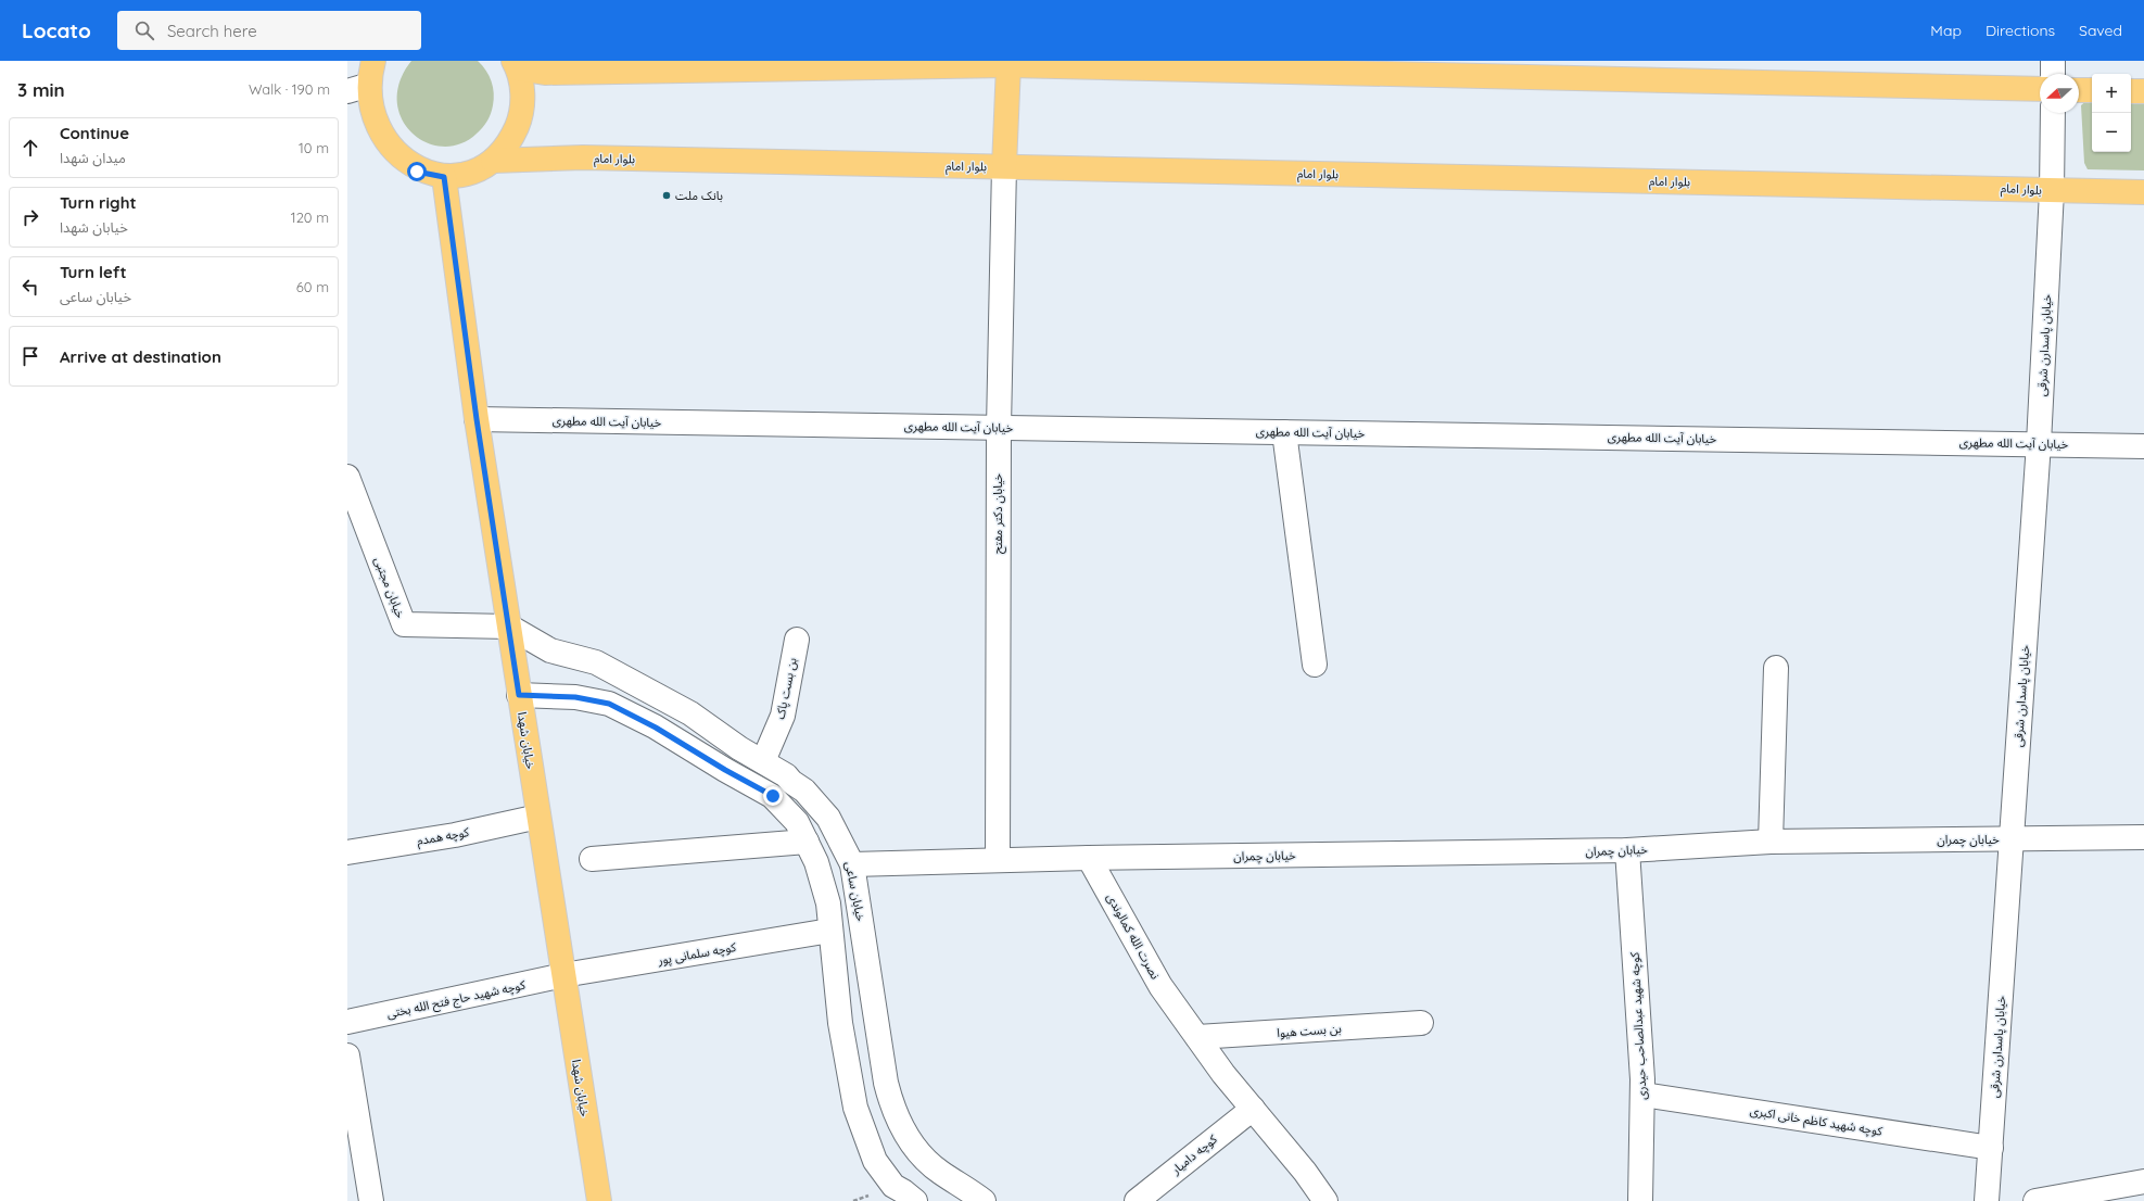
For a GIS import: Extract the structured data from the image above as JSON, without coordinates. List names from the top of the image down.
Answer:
{
  "streets": {
    "main road": ["بلوار امام", "خیابان شهدا"],
    "street": [
      "خیابان پاسدارن شرقی",
      "خیابان آیت الله مطهری",
      "خیابان دکتر مفتح",
      "خیابان مجتبی",
      "بن بست پاک",
      "کوچه همدم",
      "خیابان چمران",
      "خیابان ساعی",
      "نصرت الله کمالوندی",
      "کوچه سلمانی پور",
      "کوچه شهید حاج فتح الله بختی",
      "کوچه شهید عبدالصاحب حیدری",
      "بن بست هیوا",
      "کوچه شهید کاظم خانی اکبری",
      "کوچه دامیار"
    ]
  },
  "crossings": [
    ["بلوار امام", "خیابان پاسدارن شرقی"],
    ["بلوار امام", "خیابان دکتر مفتح"],
    ["خیابان پاسدارن شرقی", "خیابان آیت الله مطهری"],
    ["خیابان پاسدارن شرقی", "خیابان چمران"],
    ["خیابان پاسدارن شرقی", "کوچه شهید کاظم خانی اکبری"],
    ["خیابان آیت الله مطهری", "خیابان دکتر مفتح"],
    ["خیابان آیت الله مطهری", "خیابان شهدا"],
    ["خیابان مجتبی", "خیابان شهدا"],
    ["خیابان مجتبی", "خیابان ساعی"],
    ["بن بست پاک", "خیابان ساعی"],
    ["خیابان شهدا", "کوچه همدم"],
    ["خیابان شهدا", "خیابان ساعی"],
    ["خیابان شهدا", "کوچه سلمانی پور"],
    ["خیابان شهدا", "کوچه شهید حاج فتح الله بختی"],
    ["خیابان چمران", "نصرت الله کمالوندی"],
    ["خیابان چمران", "کوچه شهید عبدالصاحب حیدری"],
    ["نصرت الله کمالوندی", "بن بست هیوا"],
    ["نصرت الله کمالوندی", "کوچه دامیار"],
    ["کوچه سلمانی پور", "کوچه شهید حاج فتح الله بختی"],
    ["کوچه شهید عبدالصاحب حیدری", "کوچه شهید کاظم خانی اکبری"]
  ],
  "places": ["بانک ملت"],
  "north": "left",
  "page": {
    "header": "Locato",
    "search": "Search here",
    "nav": ["Map", "Directions", "Saved"],
    "heading": ["3 min", "Walk · 190 m"],
    "map_buttons": ["+", "−"],
    "list": [
      ["Continue", "میدان شهدا", "10 m"],
      ["Turn right", "خیابان شهدا", "120 m"],
      ["Turn left", "خیابان ساعی", "60 m"],
      "Arrive at destination"
    ]
  }
}
